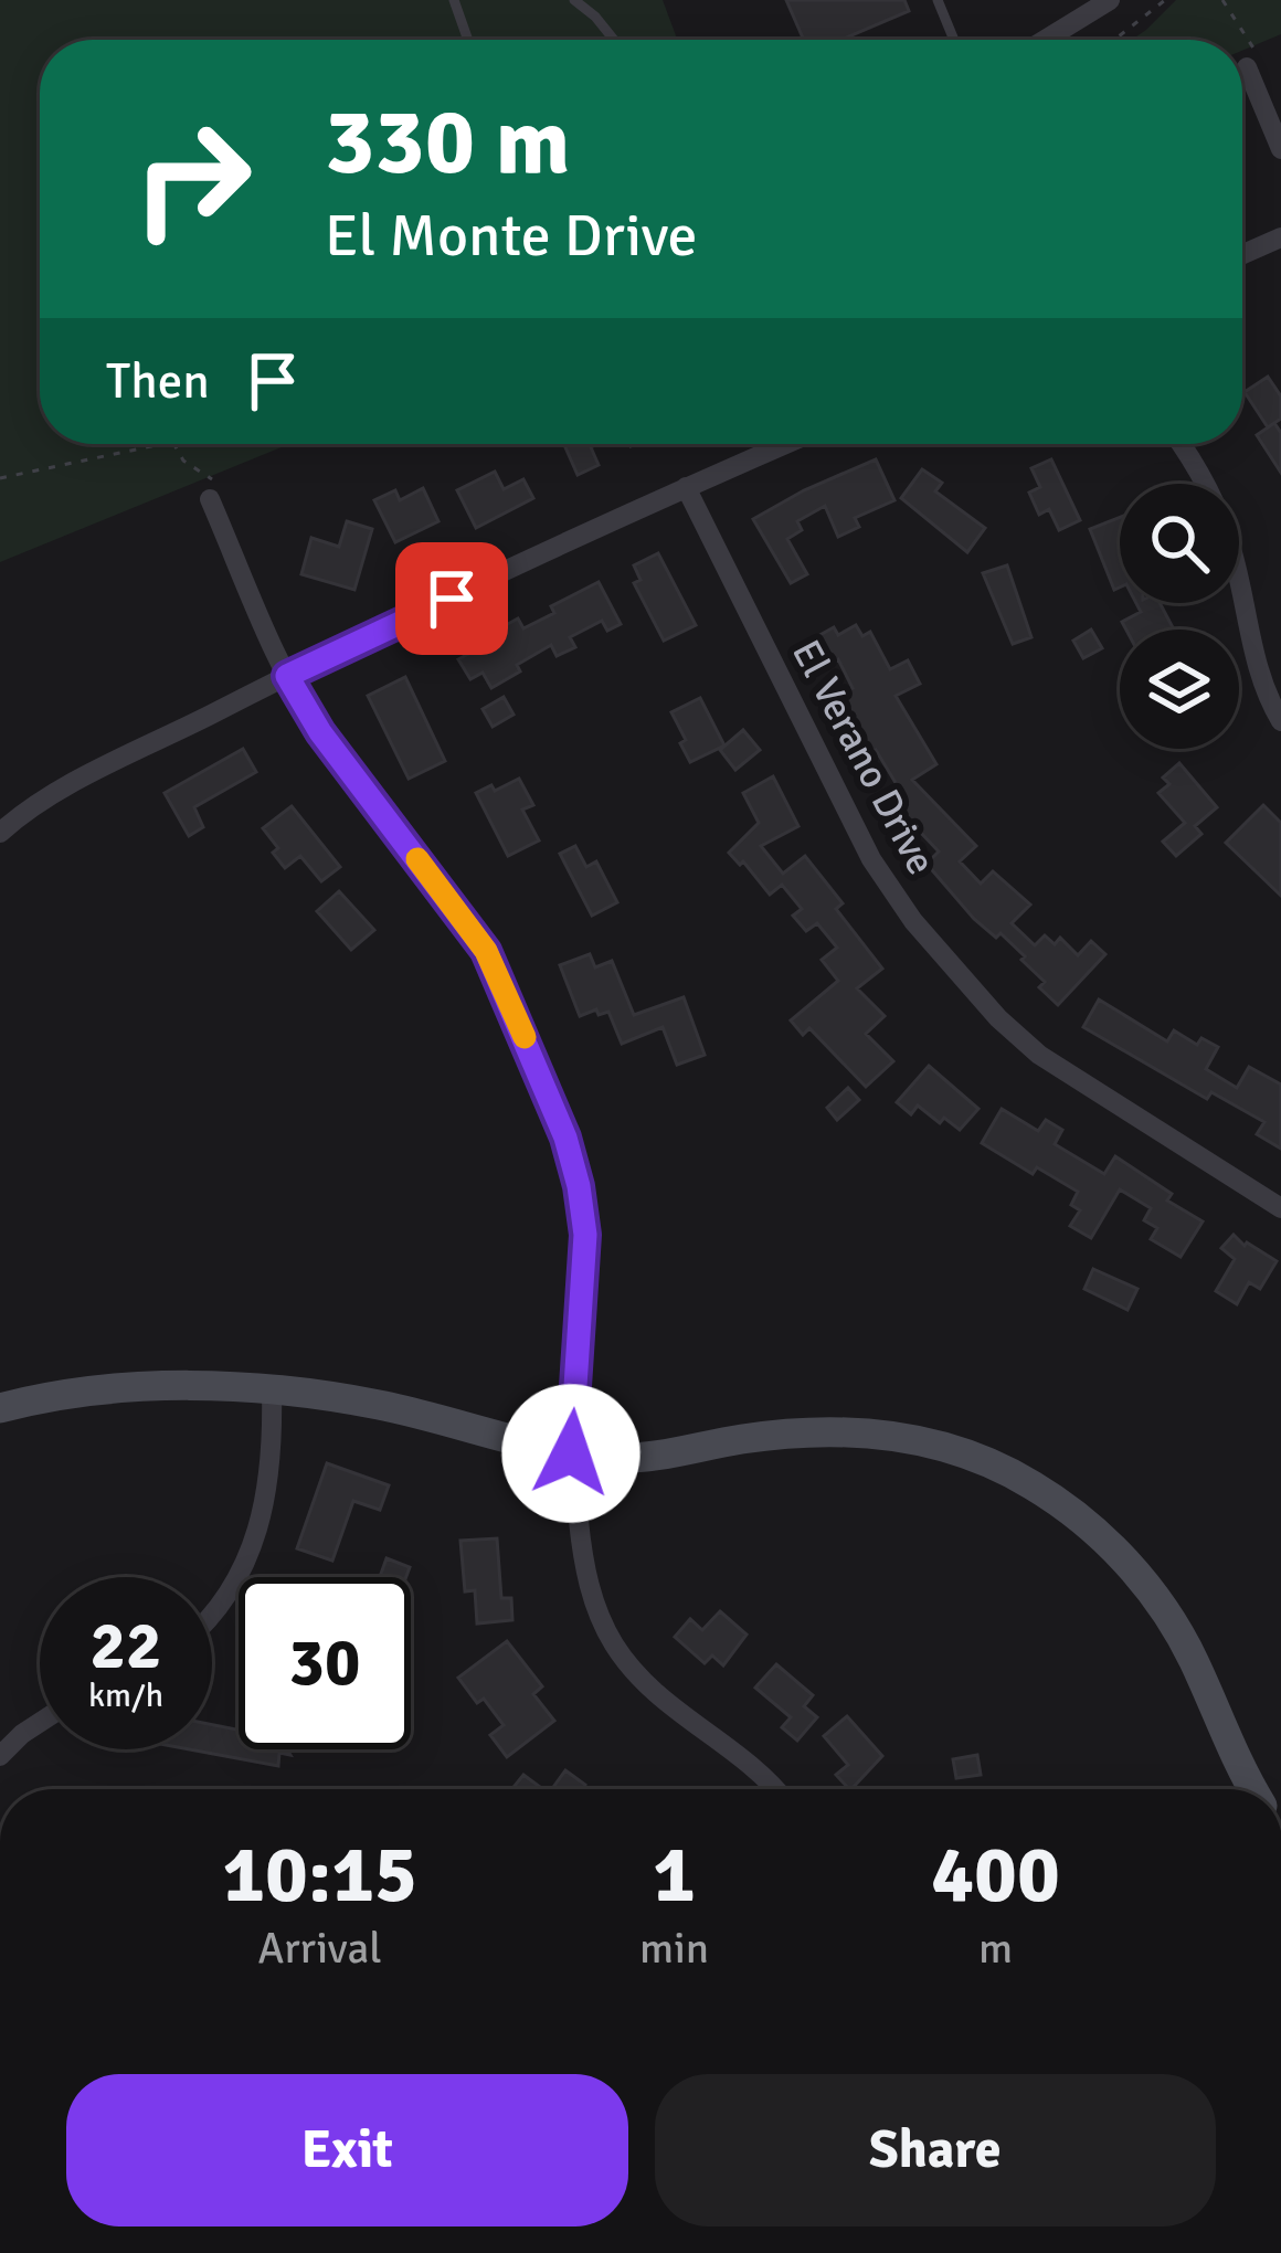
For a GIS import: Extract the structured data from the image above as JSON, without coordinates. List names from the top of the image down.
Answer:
{
  "streets": {
    "street": ["El Verano Drive"]
  },
  "page": {
    "turn": ["330 m", "El Monte Drive"],
    "then": "Then",
    "speed": "22 km/h",
    "limit": "30",
    "eta": [
      "10:15",
      "Arrival",
      "1",
      "min",
      "400",
      "m"
    ],
    "buttons": ["Exit", "Share"]
  }
}
